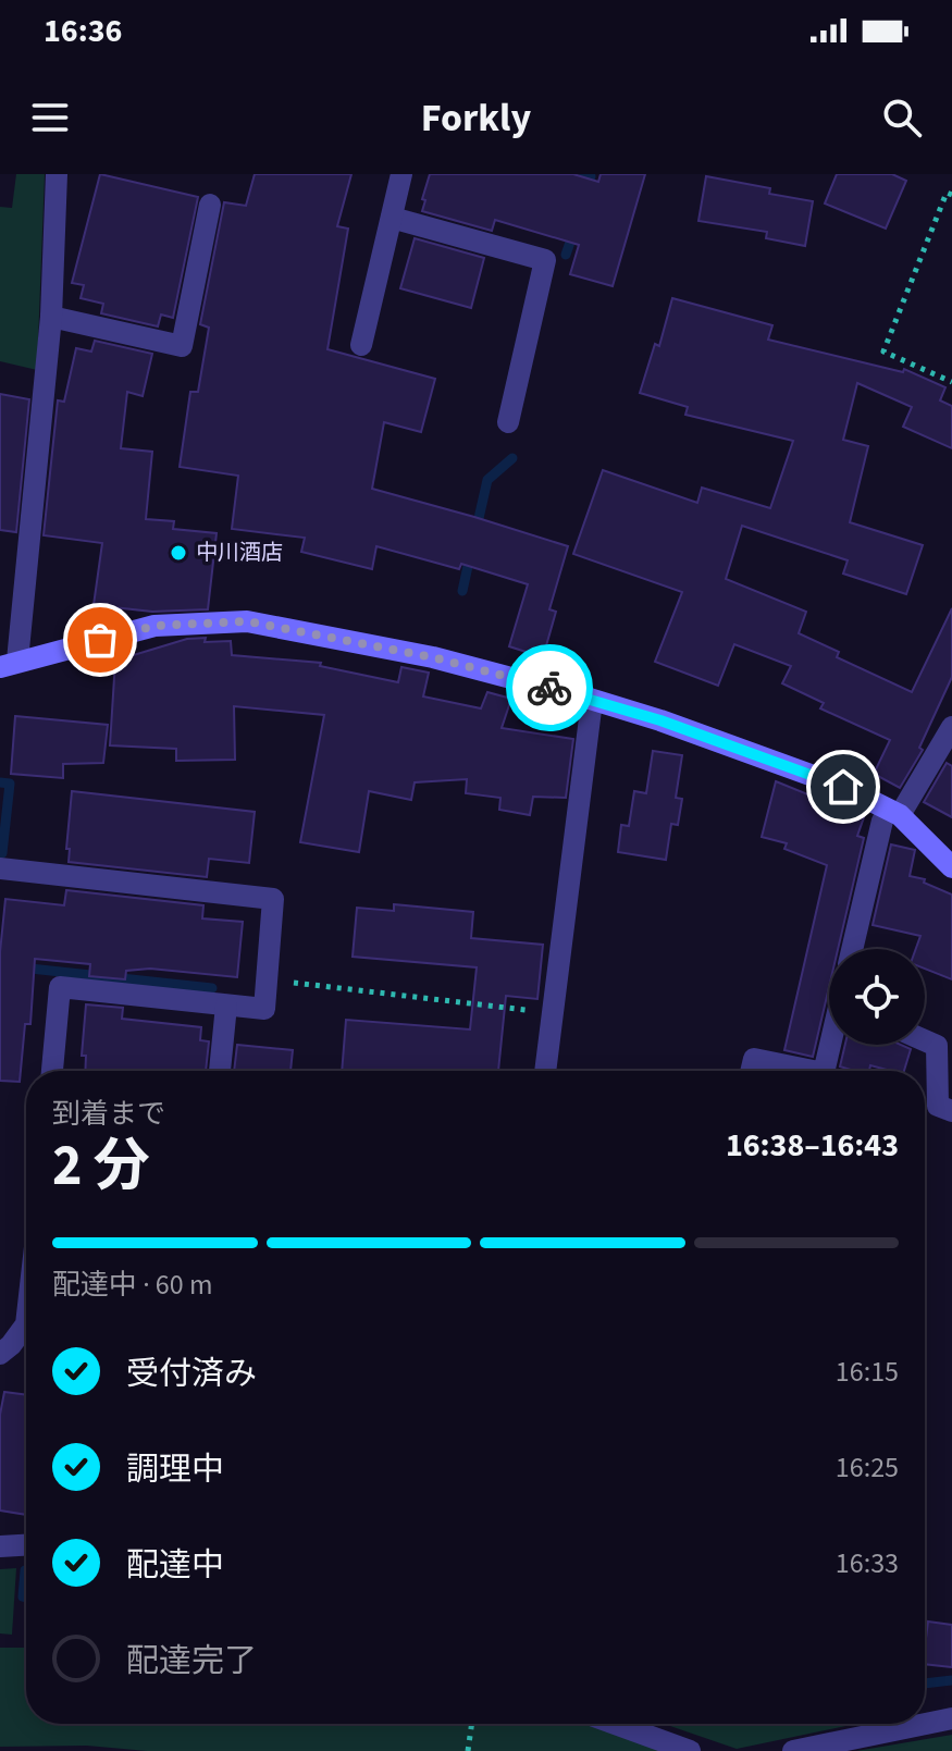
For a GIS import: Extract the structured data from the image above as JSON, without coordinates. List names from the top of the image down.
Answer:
{
  "places": ["中川酒店"],
  "page": {
    "status": "16:36",
    "header": "Forkly",
    "heading": ["2 分", "到着まで", "16:38–16:43"],
    "bar": "配達中 · 60 m",
    "list": [
      ["受付済み", "16:15"],
      ["調理中", "16:25"],
      ["配達中", "16:33"],
      "配達完了"
    ]
  }
}
